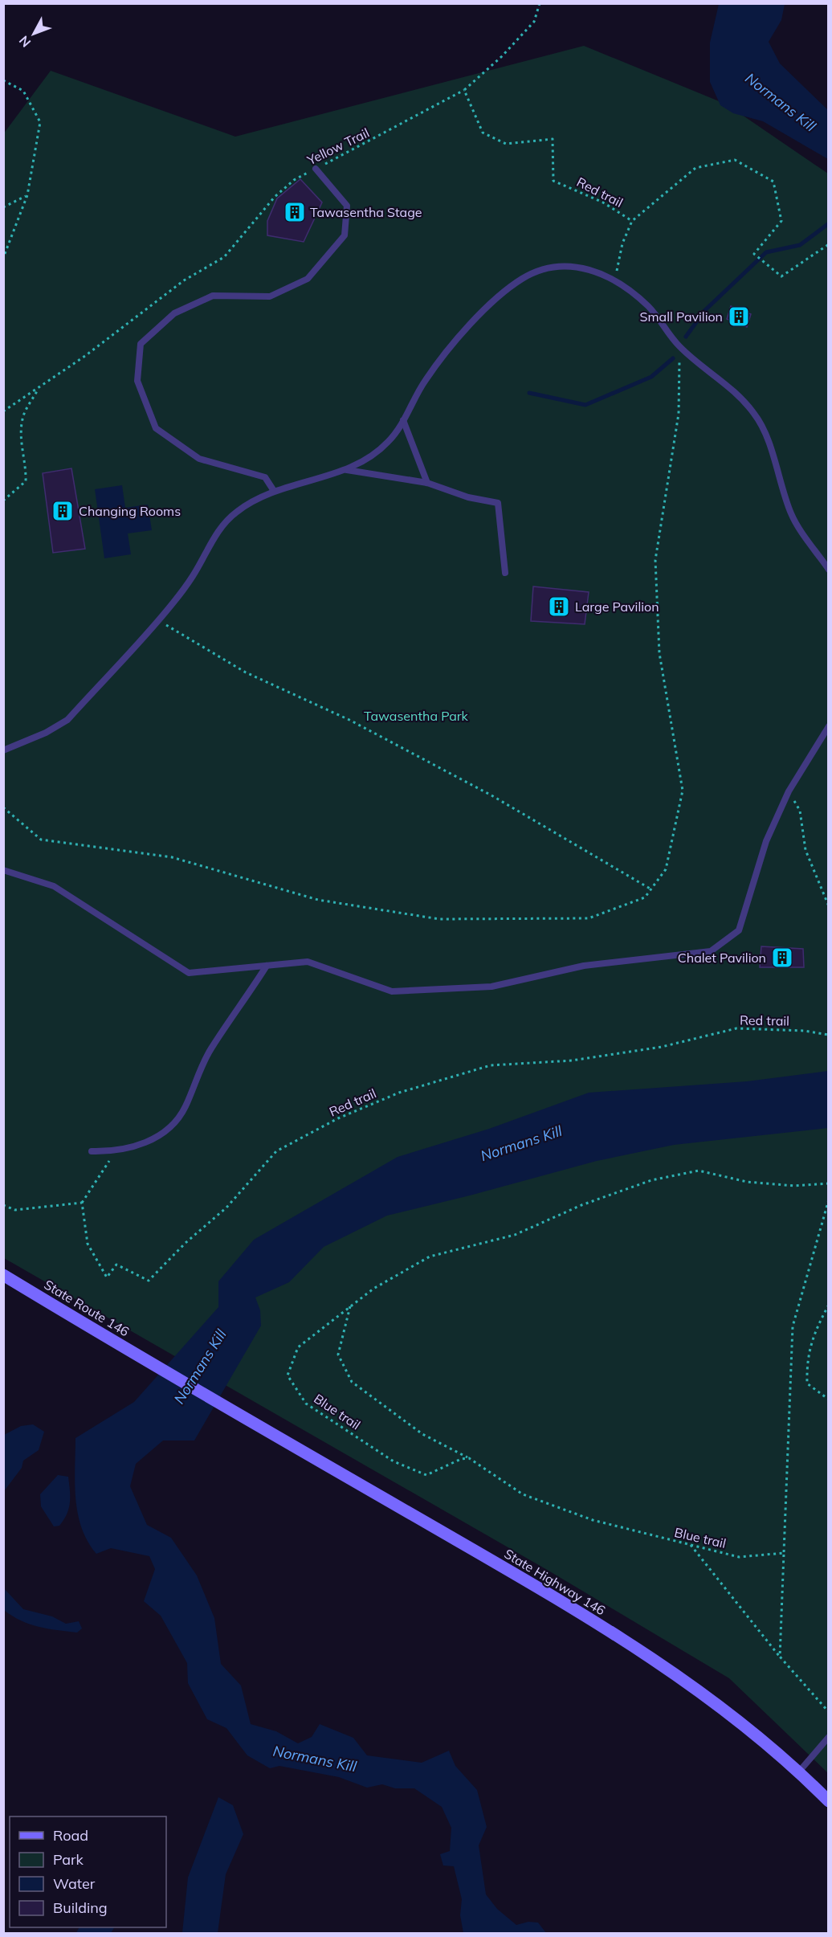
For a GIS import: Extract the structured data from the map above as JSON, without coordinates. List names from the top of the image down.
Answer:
{
  "streets": {
    "main road": ["State Route 146", "State Highway 146"],
    "path": ["Yellow Trail", "Red trail", "Blue trail"]
  },
  "crossings": [
    ["Yellow Trail", "Red trail"],
    ["State Route 146", "State Highway 146"]
  ],
  "water": ["Normans Kill"],
  "parks": ["Tawasentha Park"],
  "places": {
    "building": [
      "Tawasentha Stage",
      "Small Pavilion",
      "Changing Rooms",
      "Large Pavilion",
      "Chalet Pavilion"
    ]
  },
  "legend": [
    "Road",
    "Park",
    "Water",
    "Building"
  ],
  "north": "bottom left"
}
